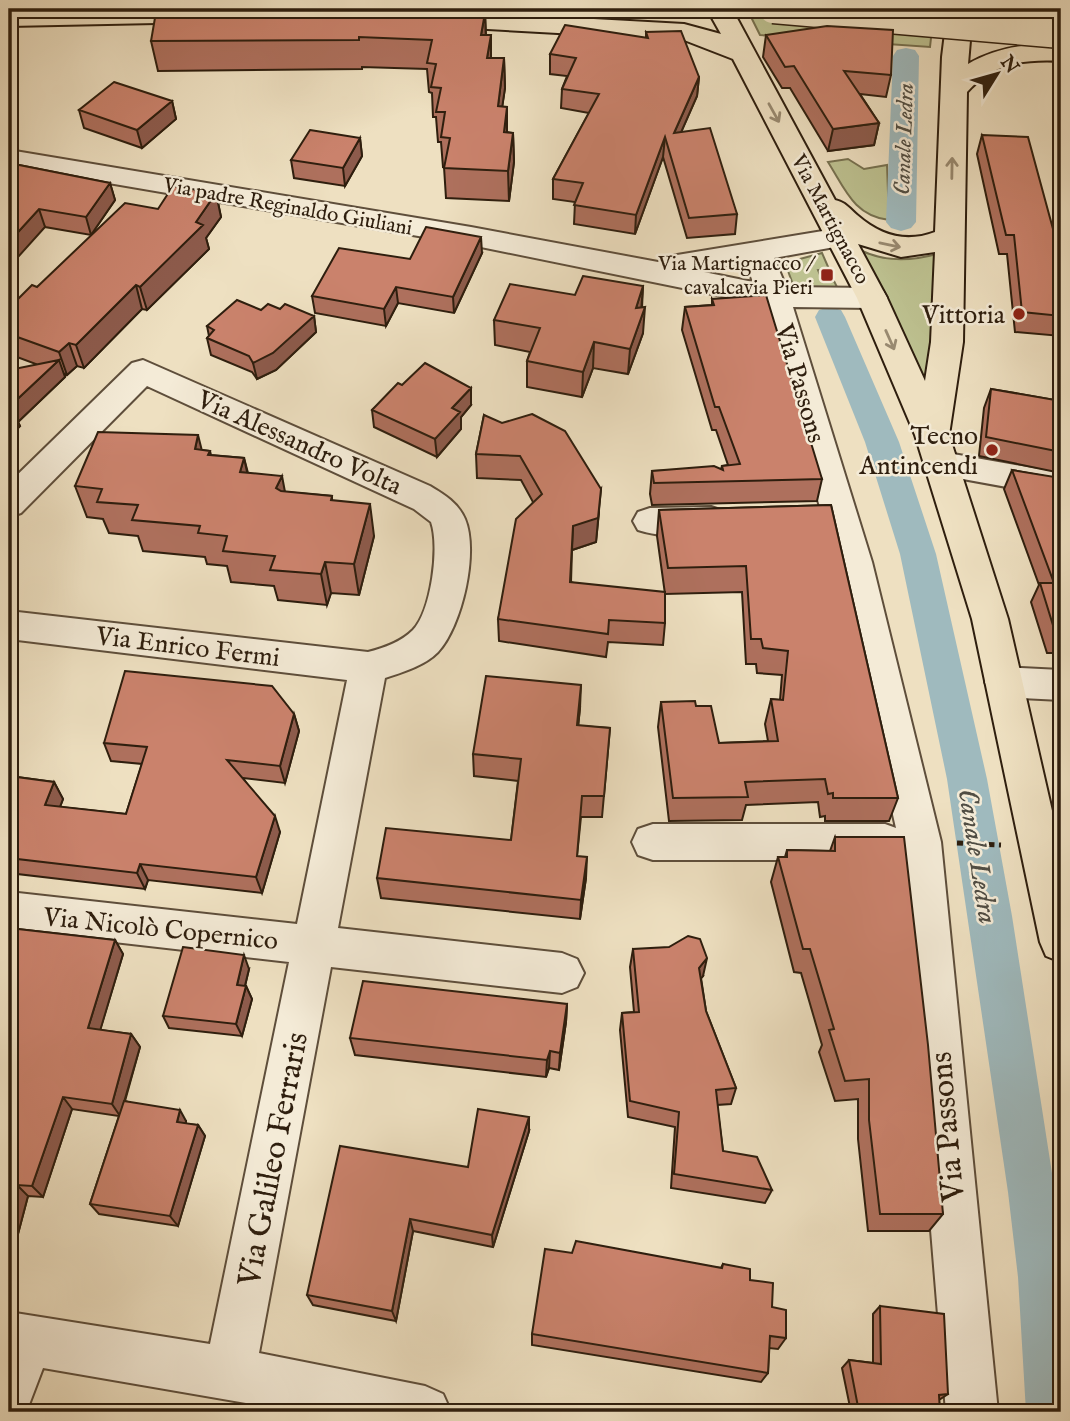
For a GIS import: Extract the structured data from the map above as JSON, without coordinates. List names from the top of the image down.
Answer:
{
  "streets": {
    "main road": ["Via Martignacco"],
    "street": [
      "Via padre Reginaldo Giuliani",
      "Via Passons",
      "Via Alessandro Volta",
      "Via Enrico Fermi",
      "Via Nicolò Copernico",
      "Via Galileo Ferraris"
    ]
  },
  "crossings": [
    ["Via padre Reginaldo Giuliani", "Via Martignacco"],
    ["Via padre Reginaldo Giuliani", "Via Passons"],
    ["Via Alessandro Volta", "Via Enrico Fermi"],
    ["Via Alessandro Volta", "Via Galileo Ferraris"],
    ["Via Enrico Fermi", "Via Galileo Ferraris"],
    ["Via Nicolò Copernico", "Via Galileo Ferraris"]
  ],
  "water": ["Canale Ledra"],
  "places": {
    "transit": ["Via Martignacco / cavalcavia Pieri"],
    "other": ["Vittoria", "Tecno Antincendi"]
  },
  "north": "top right"
}
